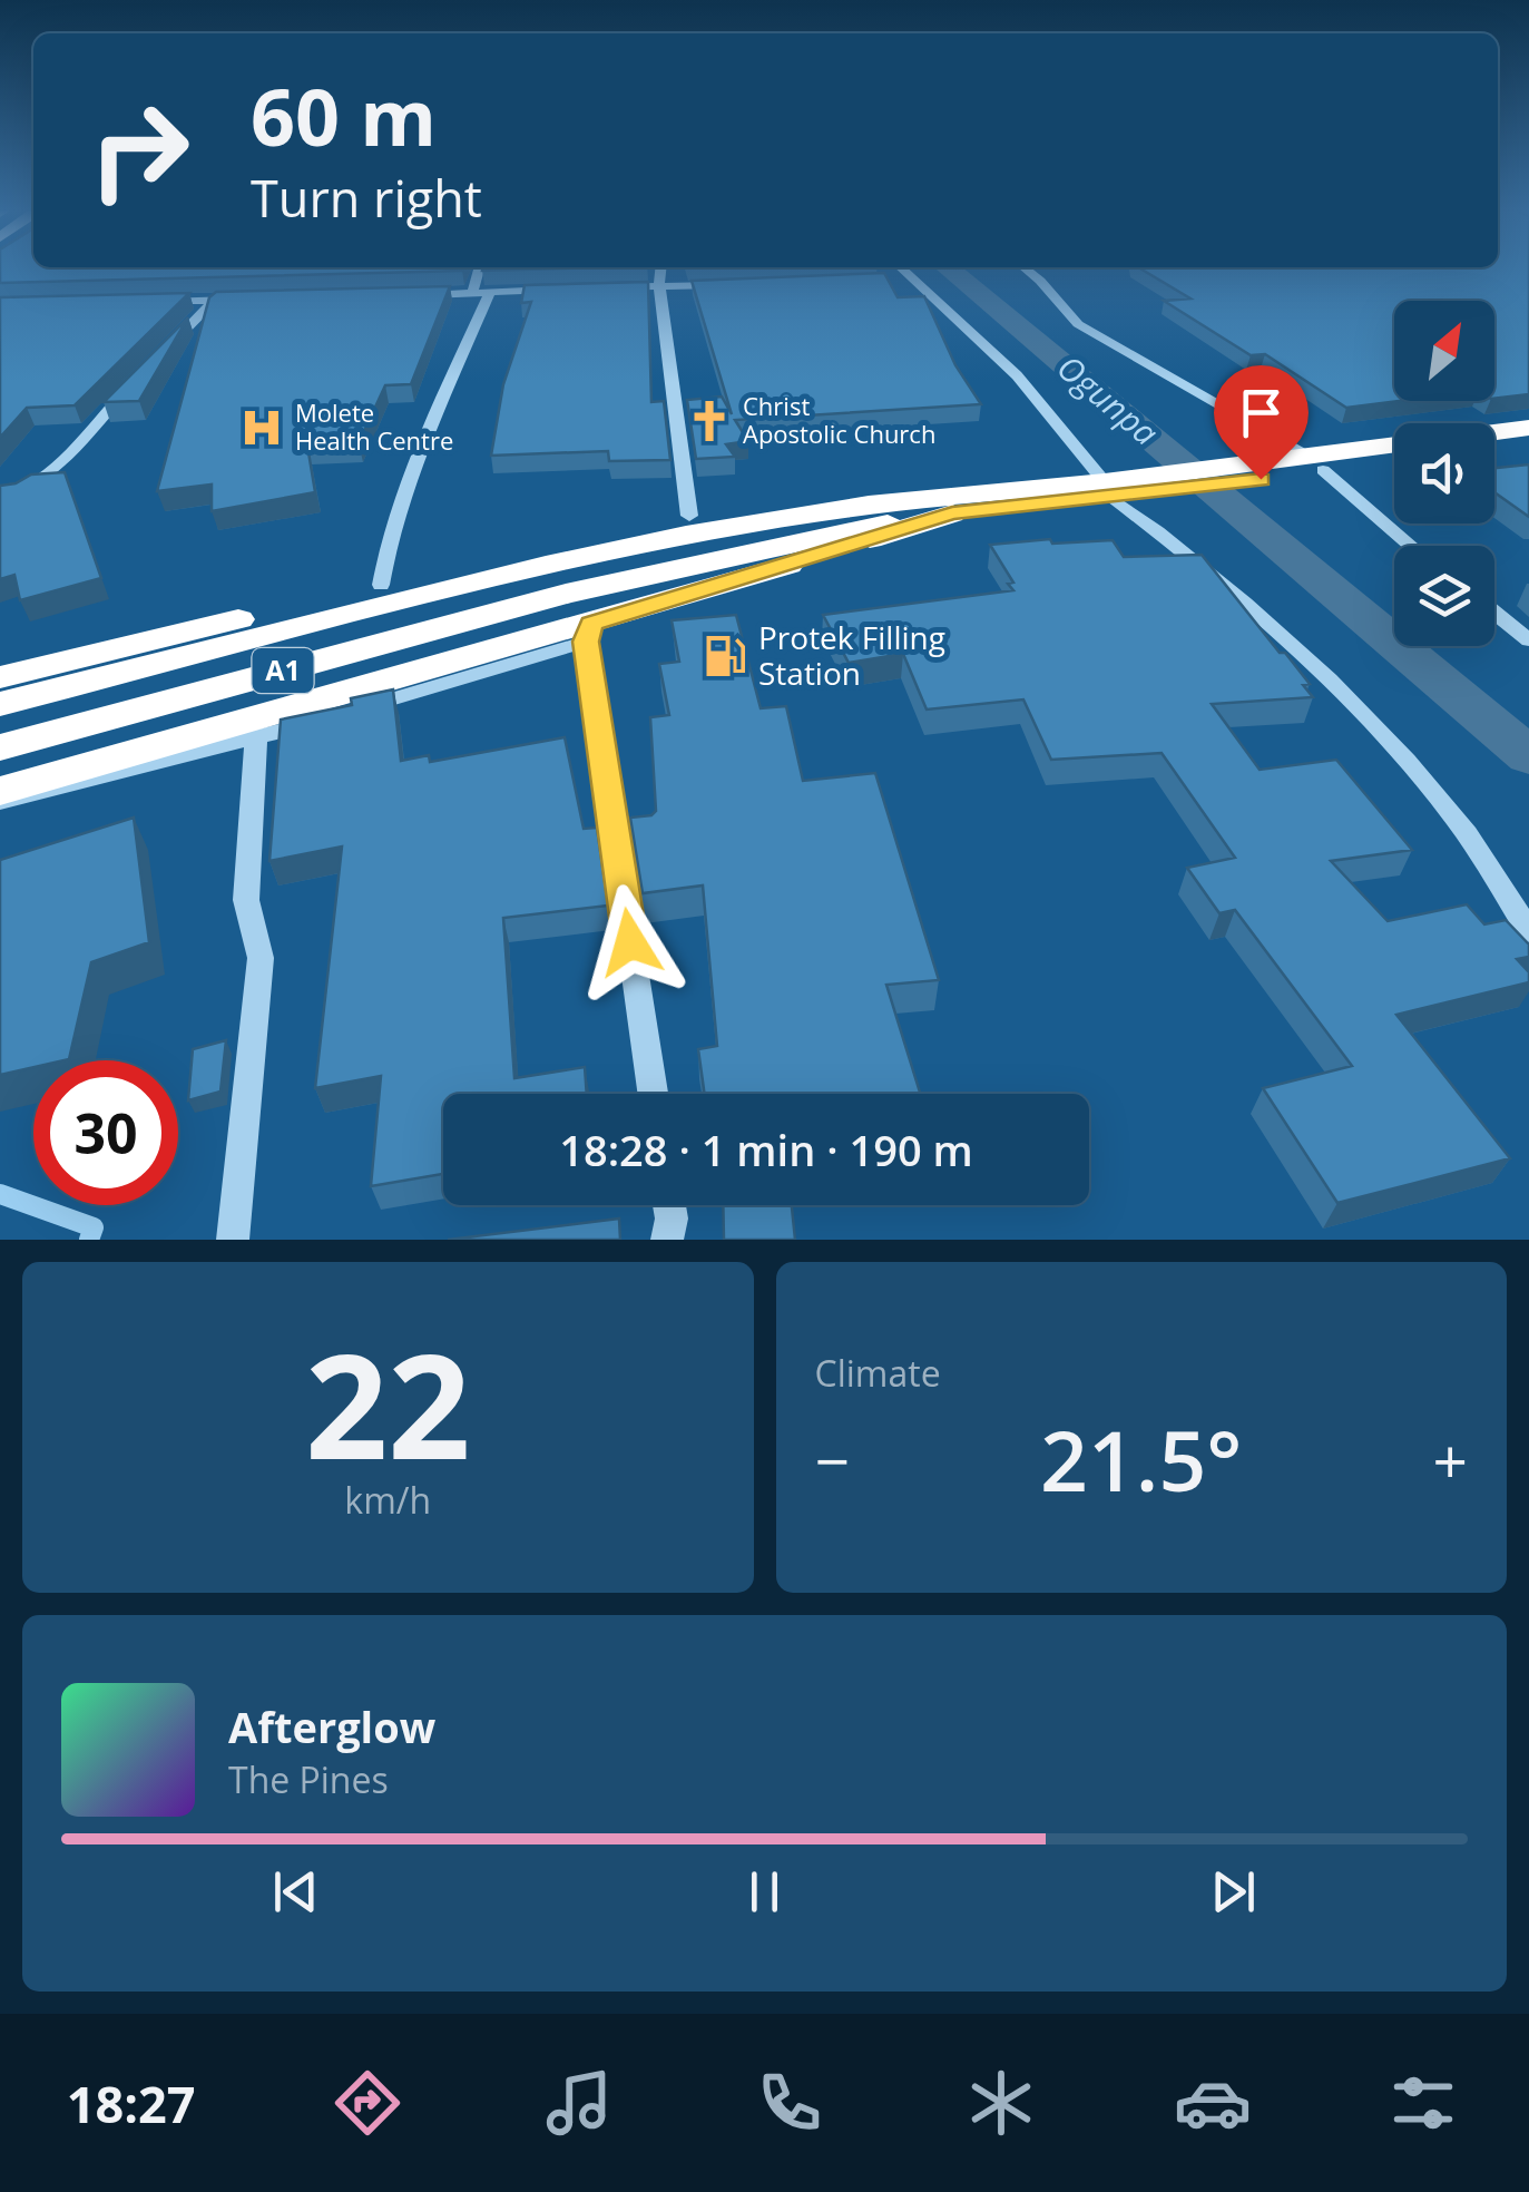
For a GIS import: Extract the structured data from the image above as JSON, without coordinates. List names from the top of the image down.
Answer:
{
  "streets": {
    "highway": ["A1"]
  },
  "water": ["Ogunpa"],
  "places": {
    "church": ["Christ Apostolic Church"],
    "hospital": ["Molete Health Centre"],
    "fuel station": ["Protek Filling Station"]
  },
  "north": "top right",
  "page": {
    "turn": ["60 m", "Turn right"],
    "limit": "30",
    "trip": "18:28 · 1 min · 190 m",
    "tile": [
      ["22", "km/h"],
      "Climate"
    ],
    "heat": ["−", "21.5°", "+"],
    "song": ["Afterglow", "The Pines"],
    "tabs": "18:27"
  }
}
